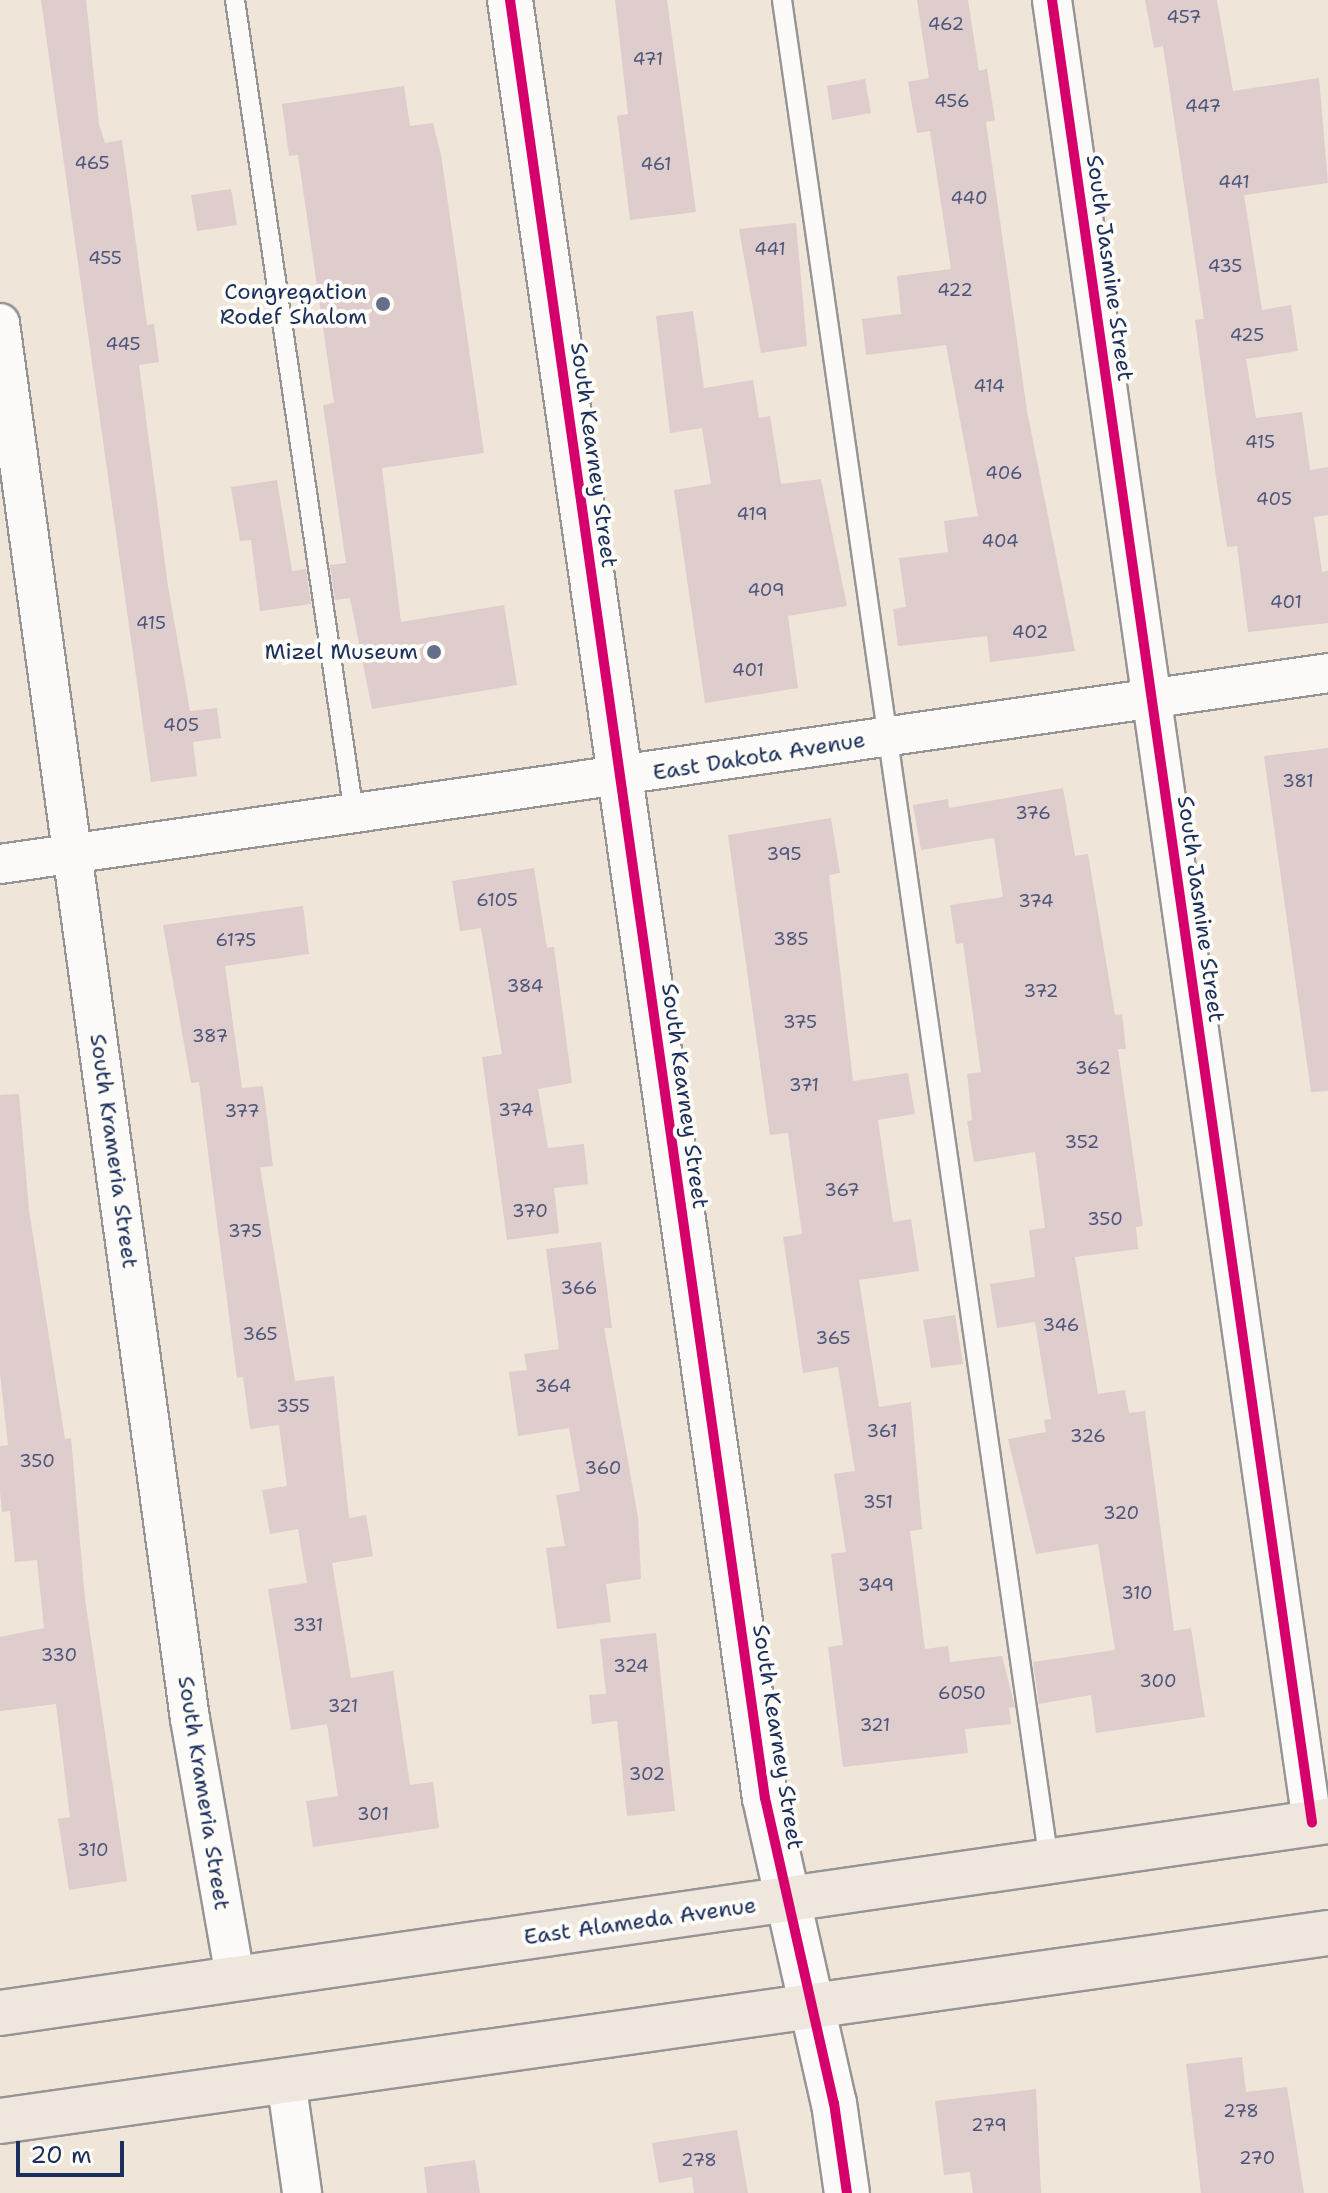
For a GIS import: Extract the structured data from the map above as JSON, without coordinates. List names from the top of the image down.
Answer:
{
  "streets": {
    "main road": ["East Alameda Avenue"],
    "street": [
      "South Jasmine Street",
      "South Kearney Street",
      "East Dakota Avenue",
      "South Krameria Street"
    ]
  },
  "crossings": [
    ["South Jasmine Street", "East Dakota Avenue"],
    ["South Jasmine Street", "East Alameda Avenue"],
    ["South Kearney Street", "East Dakota Avenue"],
    ["South Kearney Street", "East Alameda Avenue"],
    ["East Dakota Avenue", "South Krameria Street"],
    ["South Krameria Street", "East Alameda Avenue"]
  ],
  "places": ["Congregation Rodef Shalom", "Mizel Museum"],
  "house_numbers": [
    "457",
    "462",
    "471",
    "456",
    "447",
    "465",
    "461",
    "441",
    "440",
    "441",
    "455",
    "435",
    "422",
    "425",
    "445",
    "414",
    "415",
    "406",
    "405",
    "419",
    "404",
    "409",
    "401",
    "415",
    "402",
    "401",
    "405",
    "381",
    "376",
    "395",
    "6105",
    "374",
    "385",
    "6175",
    "384",
    "372",
    "375",
    "387",
    "362",
    "371",
    "374",
    "377",
    "352",
    "367",
    "370",
    "350",
    "375",
    "366",
    "346",
    "365",
    "365",
    "364",
    "355",
    "361",
    "326",
    "350",
    "360",
    "351",
    "320",
    "349",
    "310",
    "331",
    "330",
    "324",
    "300",
    "6050",
    "321",
    "321",
    "302",
    "301",
    "310",
    "278",
    "279",
    "270",
    "278"
  ],
  "scale_bar": "20 m"
}
